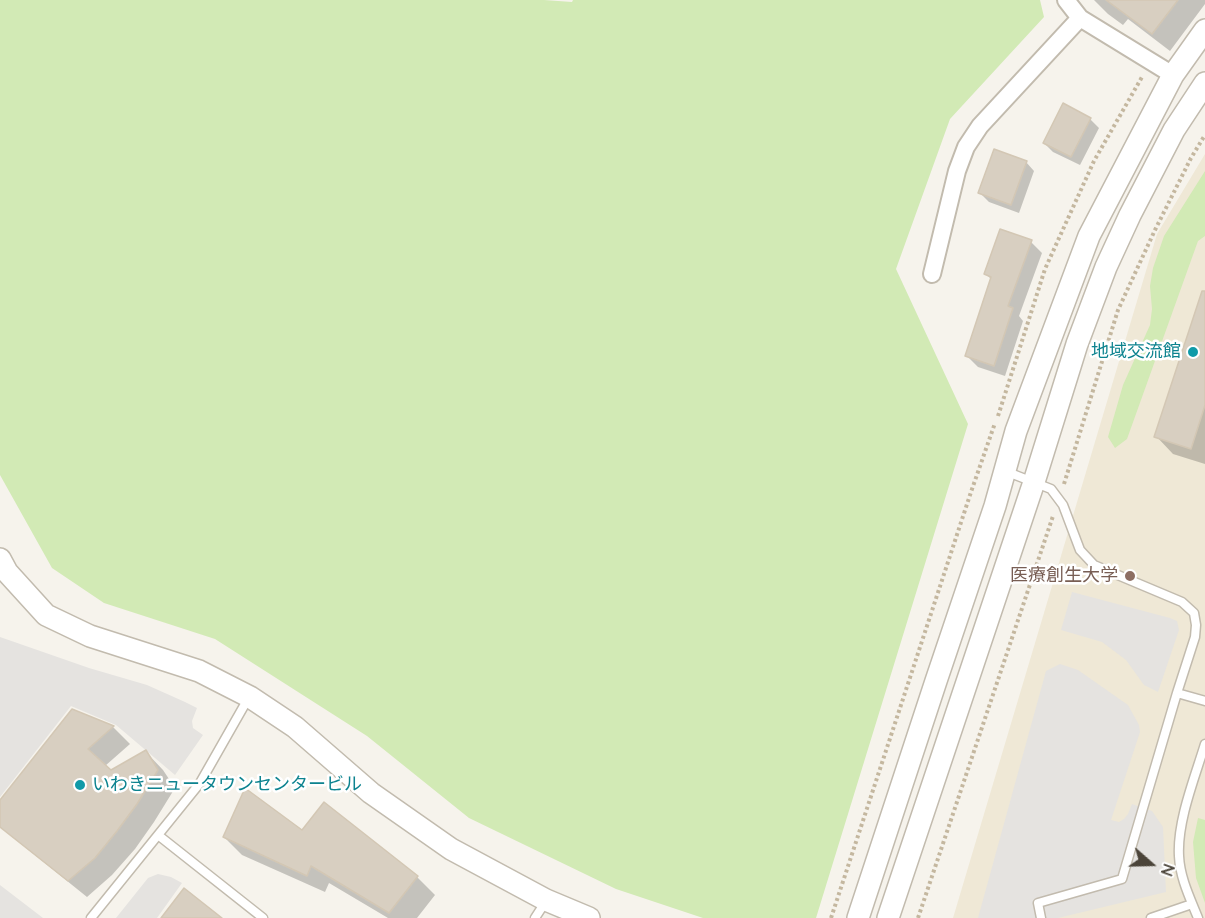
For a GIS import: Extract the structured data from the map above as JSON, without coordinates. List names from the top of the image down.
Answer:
{
  "places": ["地域交流館", "医療創生大学", "いわきニュータウンセンタービル"],
  "north": "right"
}
